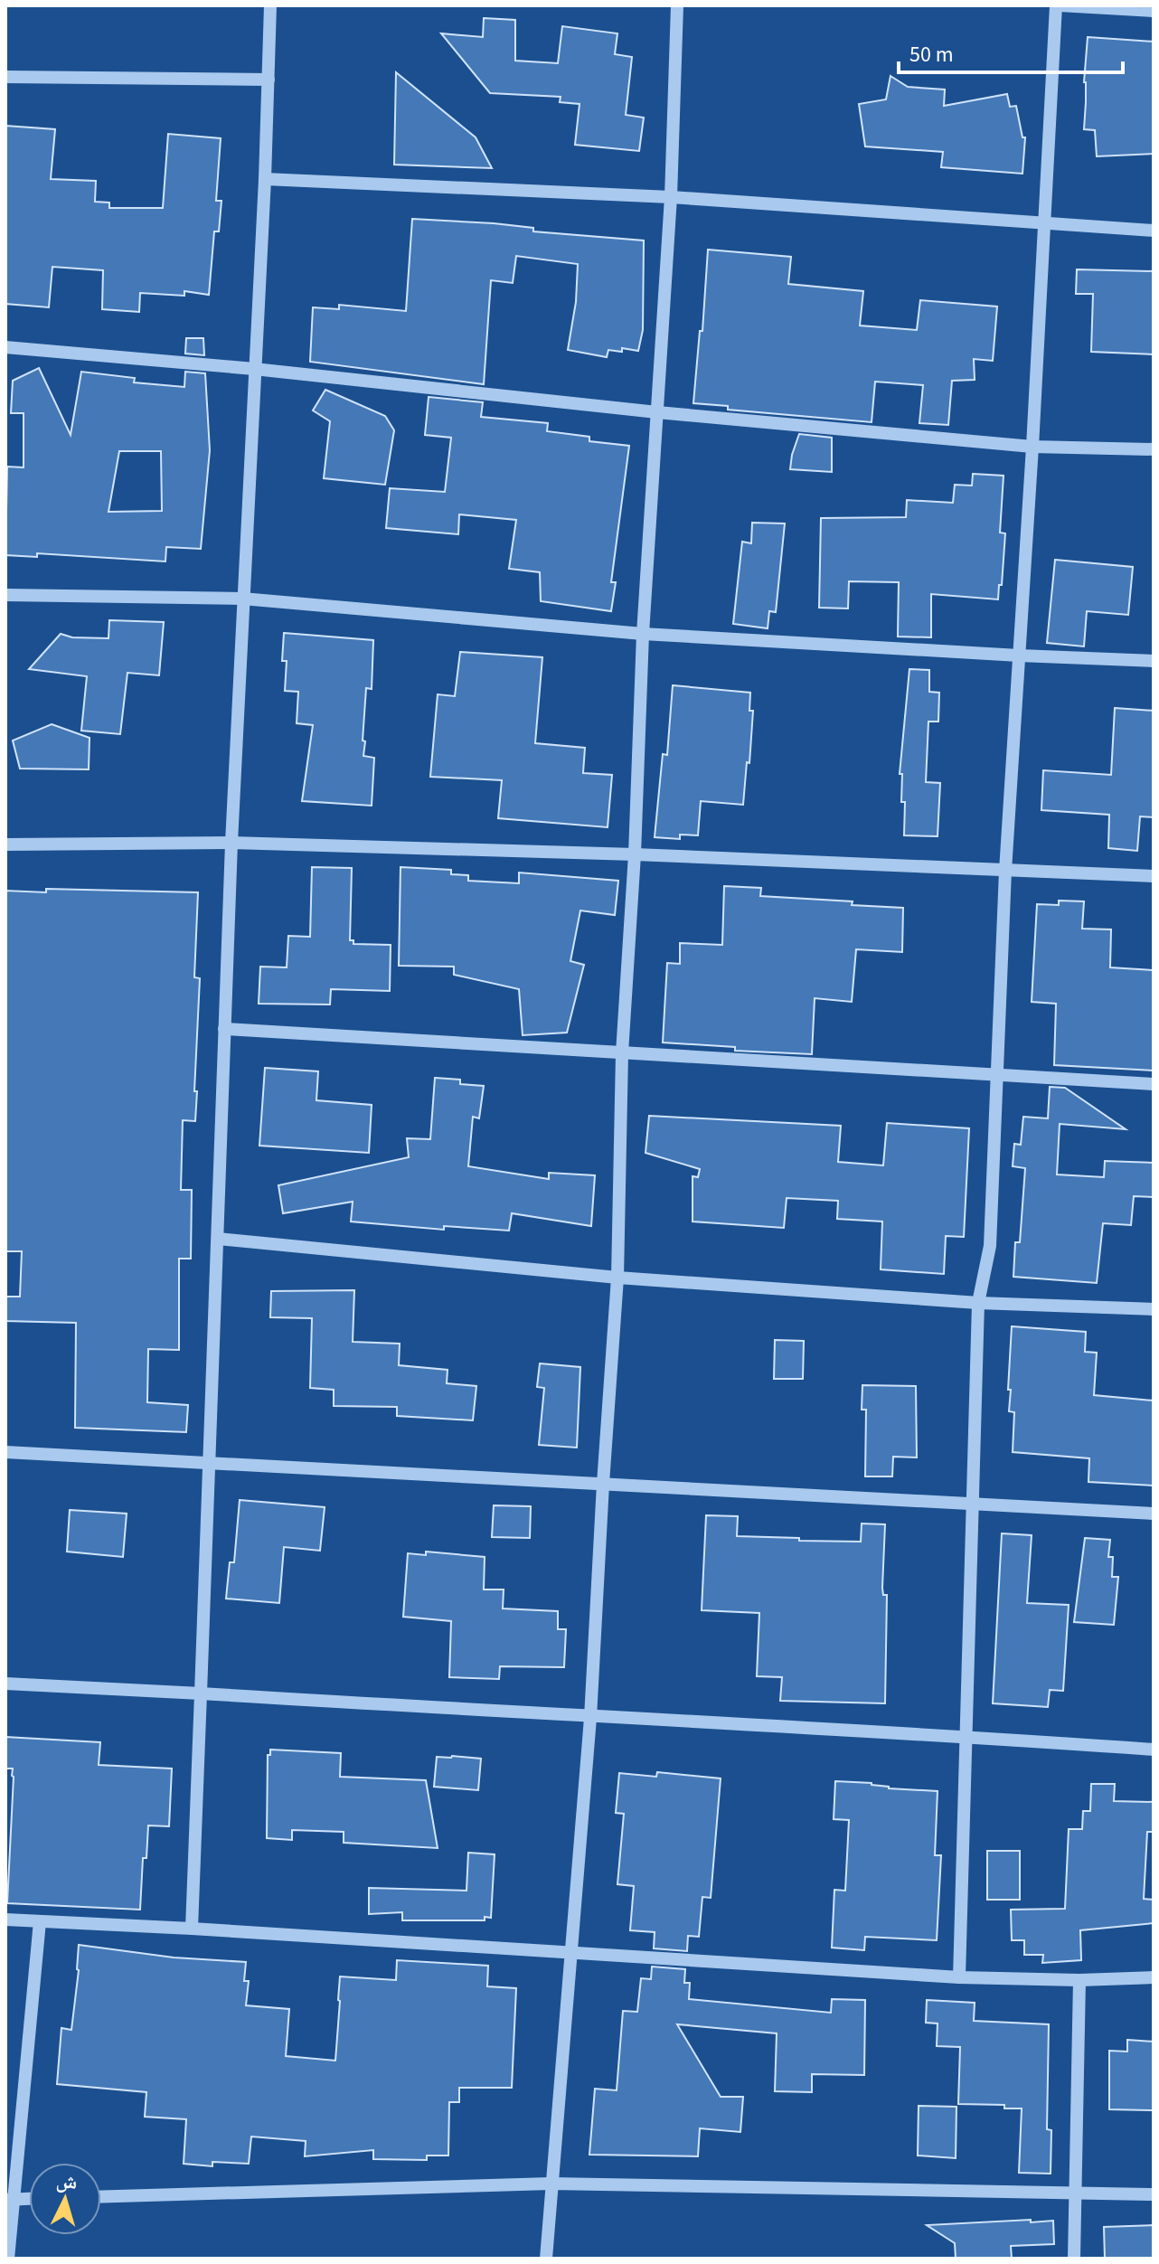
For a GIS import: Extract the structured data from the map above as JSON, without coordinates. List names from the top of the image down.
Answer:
{
  "scale_bar": "50 m",
  "north": "top"
}
